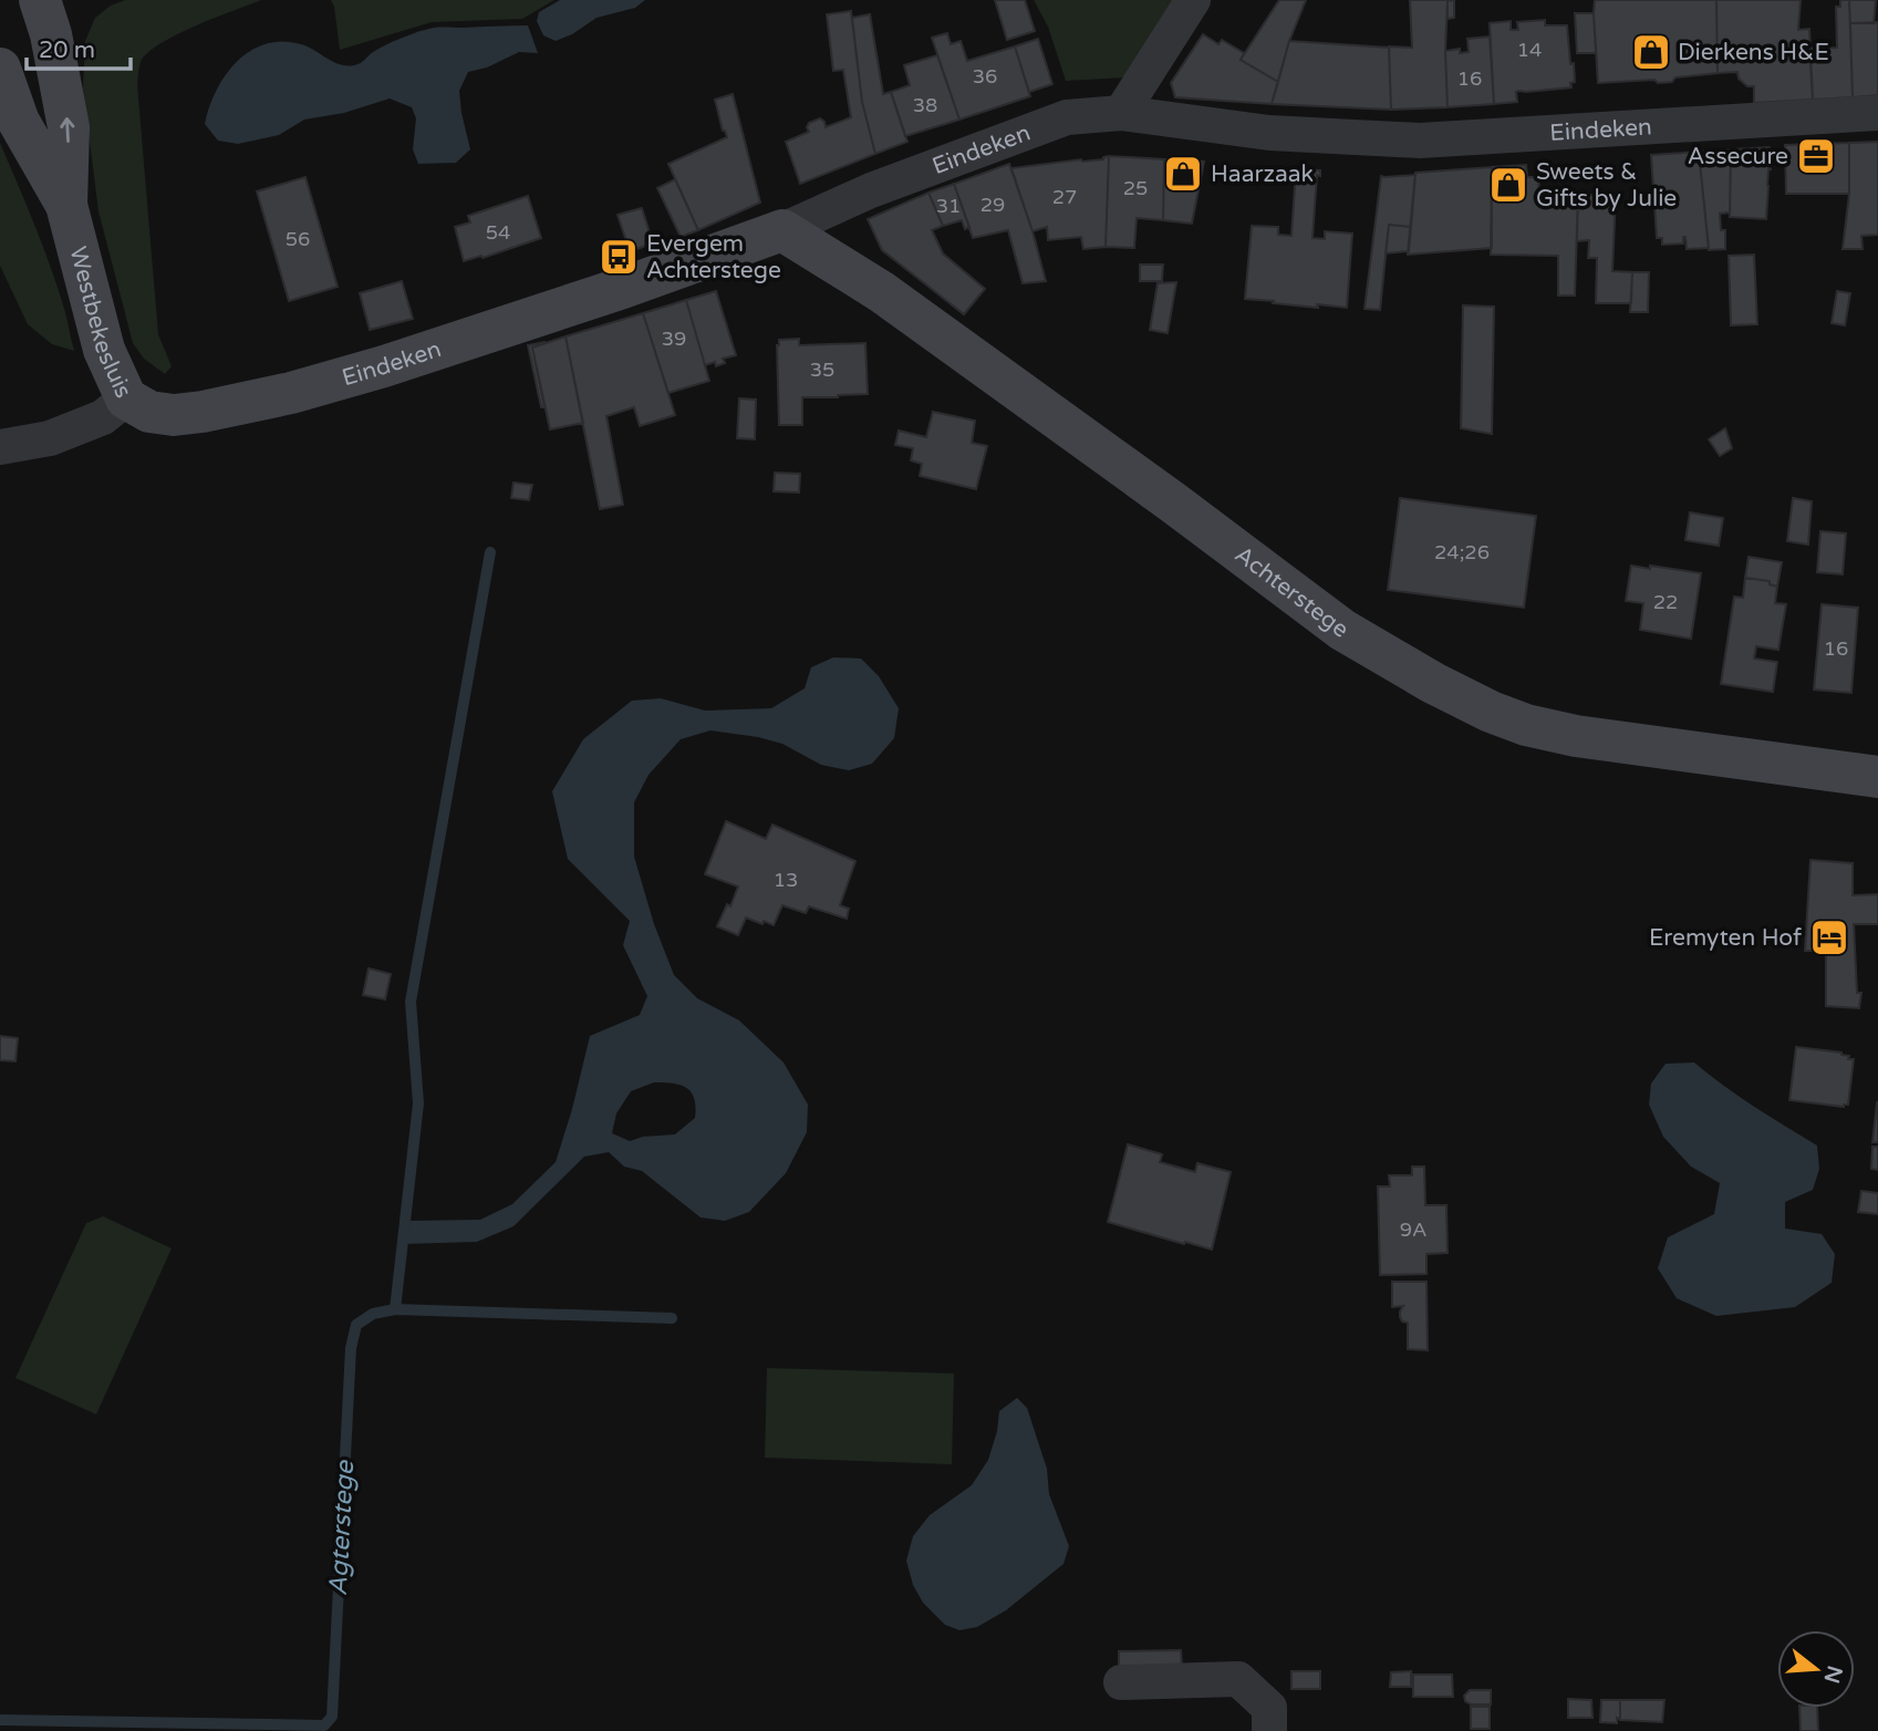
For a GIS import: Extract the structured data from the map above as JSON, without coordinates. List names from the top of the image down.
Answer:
{
  "streets": {
    "street": ["Eindeken", "Westbekesluis", "Achterstege"]
  },
  "crossings": [
    ["Eindeken", "Westbekesluis"],
    ["Eindeken", "Achterstege"]
  ],
  "water": ["Agterstege"],
  "places": {
    "shop": ["Dierkens H&E", "Haarzaak", "Sweets & Gifts by Julie"],
    "office": ["Assecure"],
    "bus stop": ["Evergem Achterstege"],
    "hotel": ["Eremyten Hof"]
  },
  "house_numbers": [
    "14",
    "36",
    "16",
    "38",
    "25",
    "27",
    "29",
    "31",
    "54",
    "56",
    "39",
    "35",
    "24;26",
    "22",
    "16",
    "13",
    "9A"
  ],
  "scale_bar": "20 m",
  "north": "right"
}
